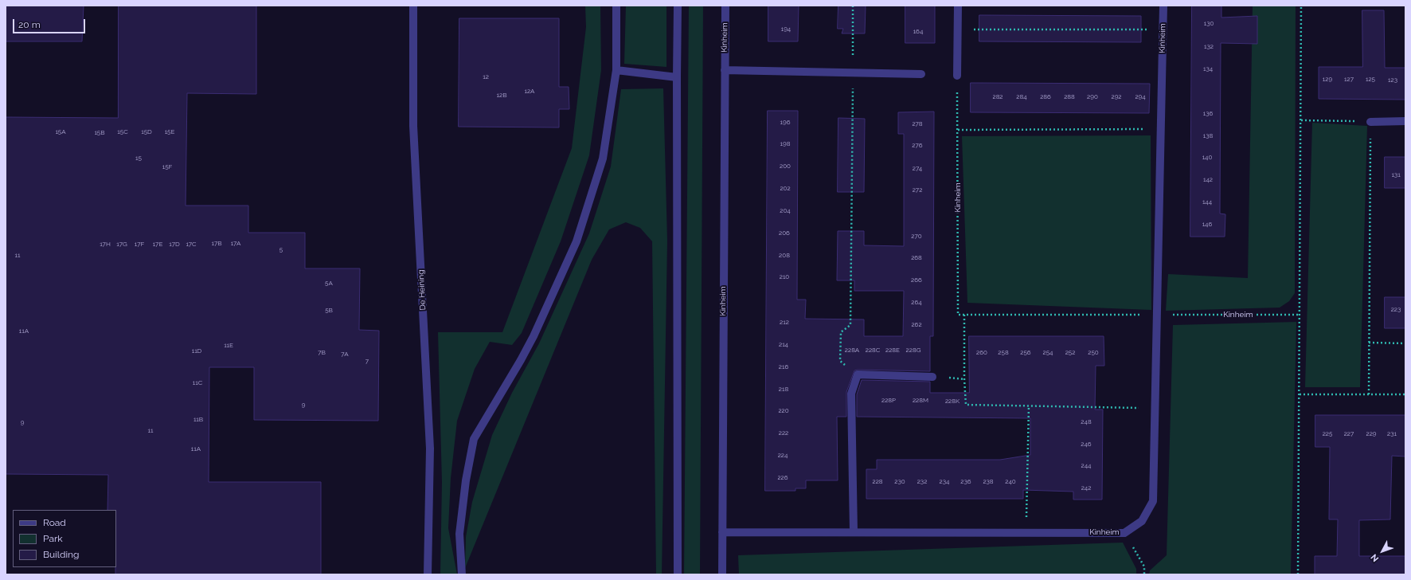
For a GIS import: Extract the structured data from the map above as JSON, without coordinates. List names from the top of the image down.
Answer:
{
  "streets": {
    "street": ["Kinheim", "De Heining"]
  },
  "house_numbers": [
    "130",
    "194",
    "164",
    "132",
    "134",
    "12",
    "129",
    "127",
    "125",
    "123",
    "12A",
    "12B",
    "282",
    "284",
    "286",
    "288",
    "290",
    "292",
    "294",
    "136",
    "196",
    "278",
    "15A",
    "15C",
    "15D",
    "15E",
    "15B",
    "138",
    "198",
    "276",
    "140",
    "15",
    "200",
    "15F",
    "274",
    "131",
    "142",
    "202",
    "272",
    "144",
    "204",
    "146",
    "206",
    "270",
    "17B",
    "17A",
    "17H",
    "17G",
    "17F",
    "17E",
    "17D",
    "17C",
    "5",
    "11",
    "208",
    "268",
    "210",
    "266",
    "5A",
    "264",
    "223",
    "5B",
    "212",
    "262",
    "11A",
    "214",
    "11E",
    "228A",
    "228C",
    "228E",
    "228G",
    "11D",
    "7B",
    "260",
    "258",
    "256",
    "254",
    "252",
    "250",
    "7A",
    "7",
    "216",
    "11C",
    "218",
    "228P",
    "228M",
    "228K",
    "9",
    "220",
    "11B",
    "248",
    "9",
    "11",
    "222",
    "225",
    "227",
    "229",
    "231",
    "246",
    "11A",
    "224",
    "244",
    "226",
    "228",
    "230",
    "232",
    "234",
    "236",
    "238",
    "240",
    "242"
  ],
  "legend": ["Road", "Park", "Building"],
  "scale_bar": "20 m",
  "north": "bottom left"
}
